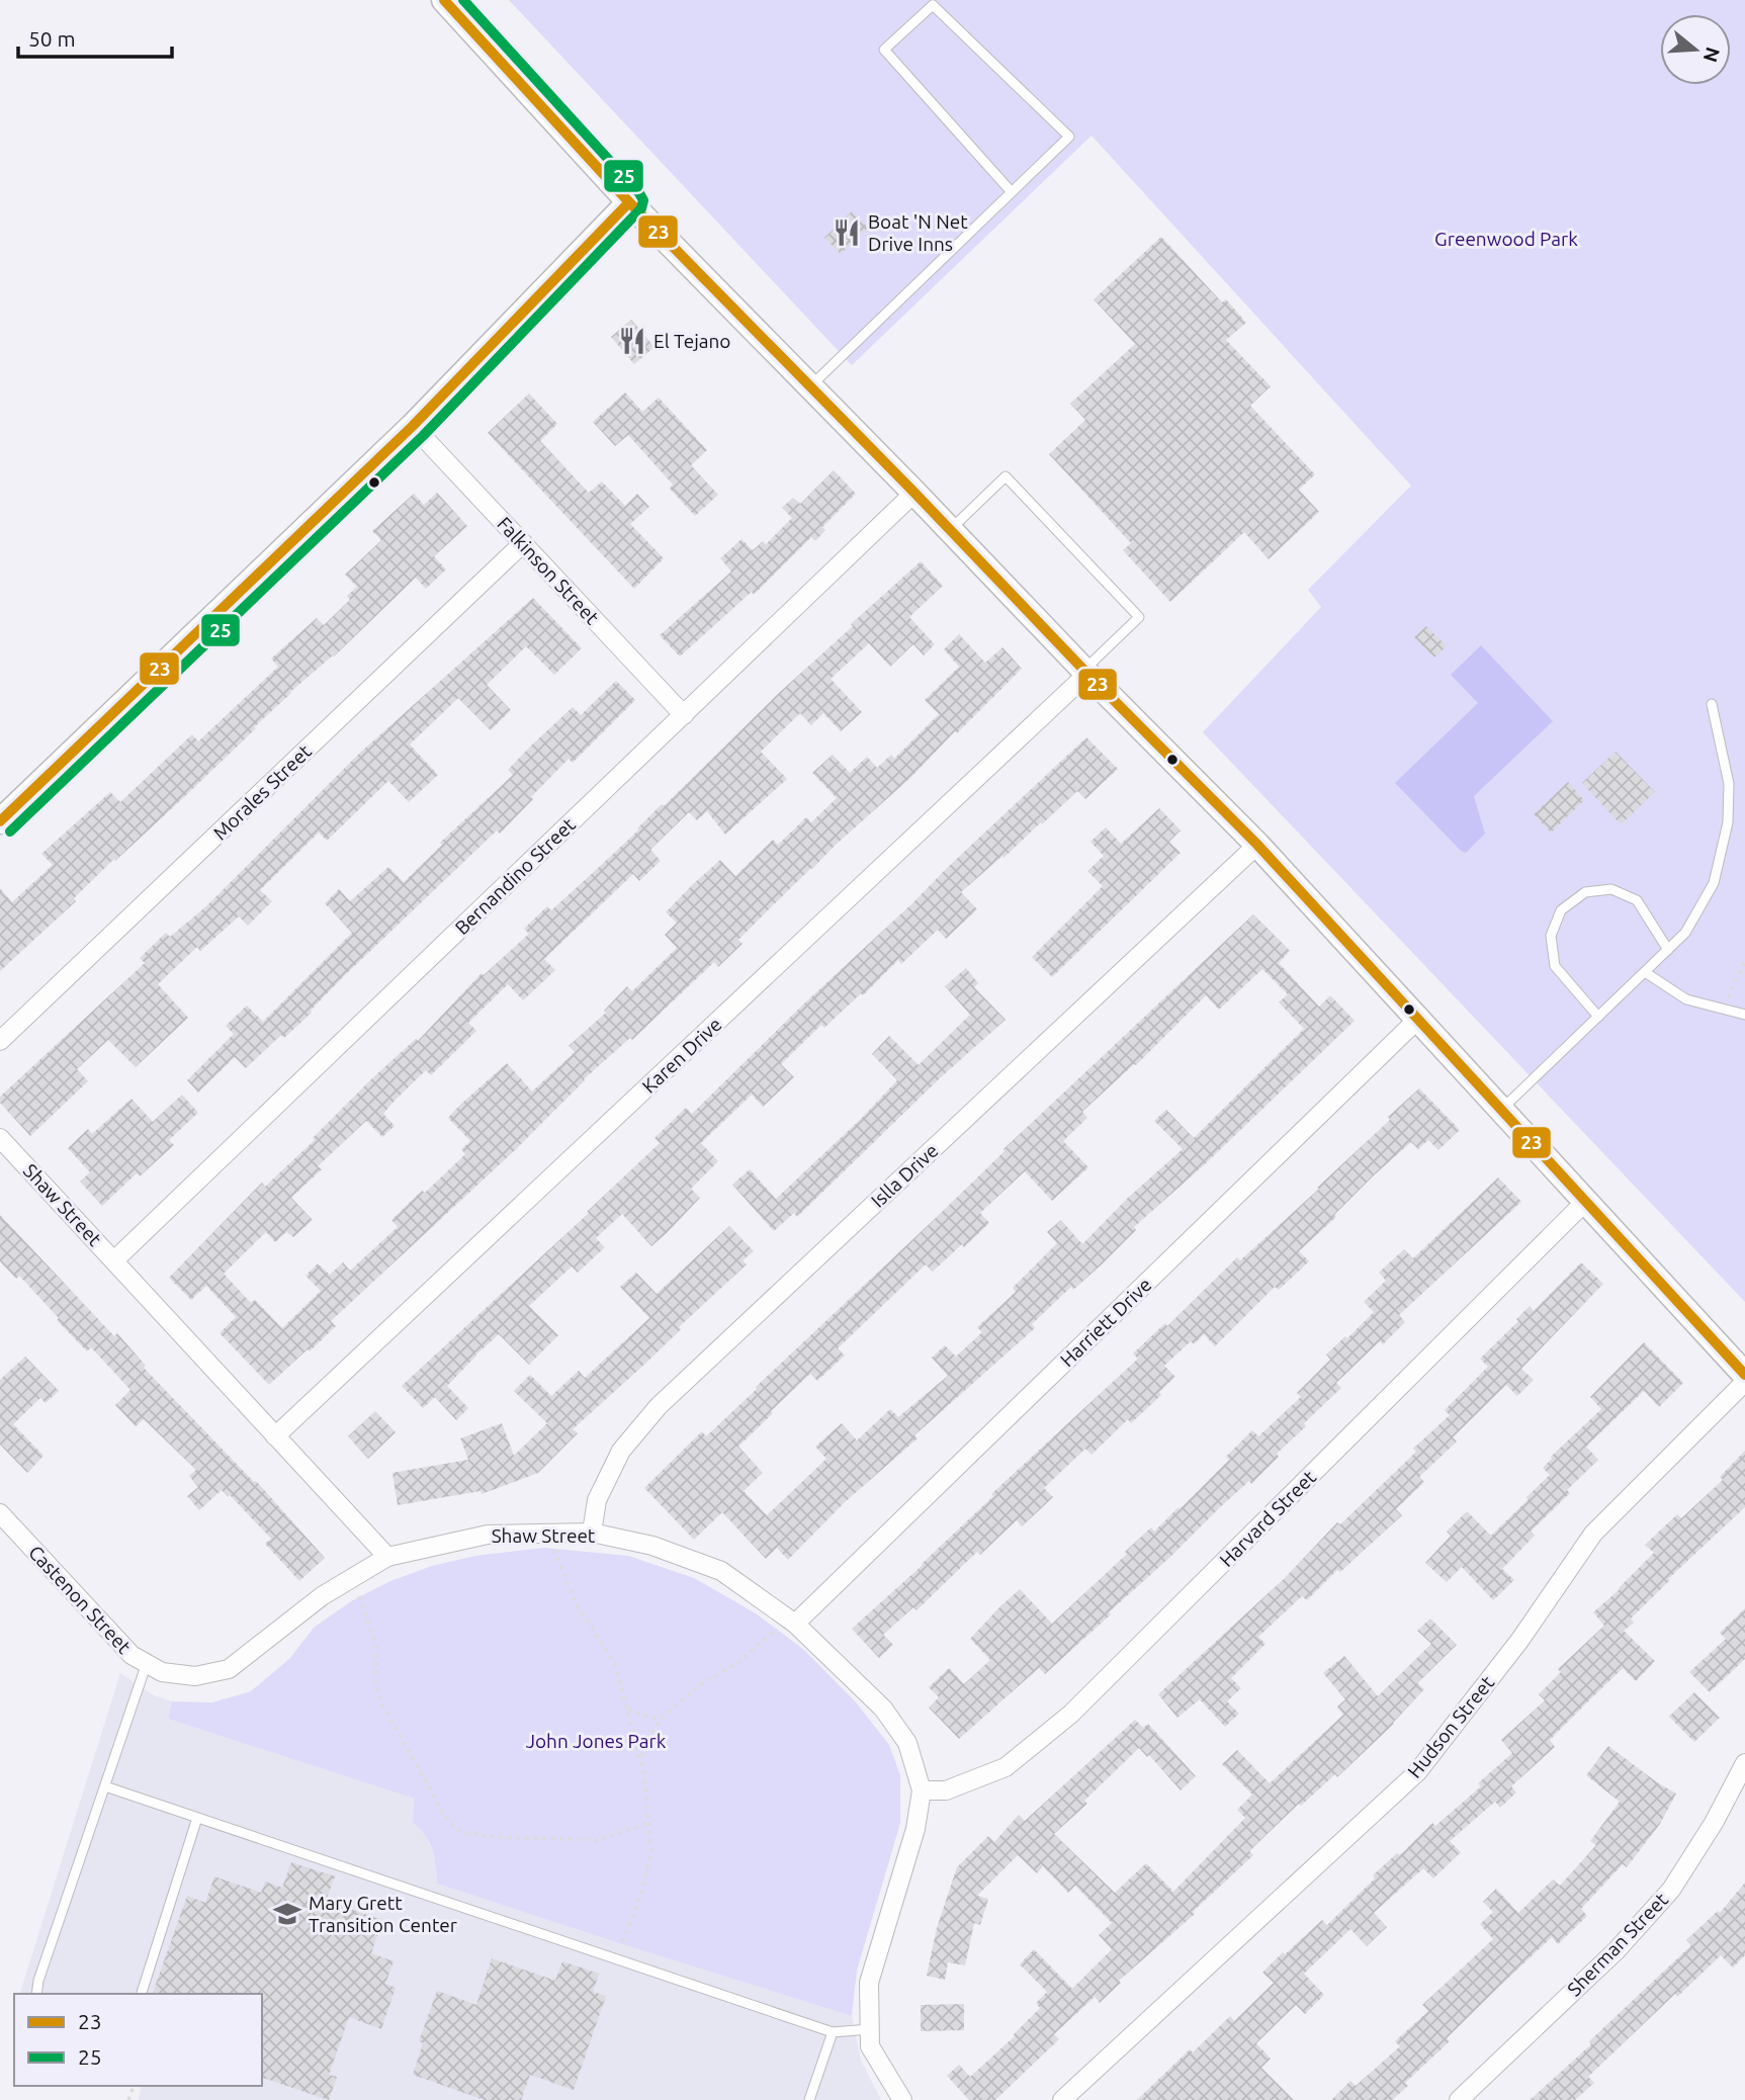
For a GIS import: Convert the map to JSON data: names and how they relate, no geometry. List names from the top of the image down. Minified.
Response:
{"streets":{"street":["Falkinson Street","Morales Street","Bernandino Street","Karen Drive","Islla Drive","Shaw Street","Harriett Drive","Harvard Street","Castenon Street","Hudson Street","Sherman Street"]},"crossings":[["Falkinson Street","Morales Street"],["Falkinson Street","Bernandino Street"],["Bernandino Street","Shaw Street"],["Karen Drive","Shaw Street"],["Islla Drive","Shaw Street"],["Shaw Street","Harriett Drive"],["Shaw Street","Harvard Street"],["Shaw Street","Castenon Street"]],"parks":["Greenwood Park","John Jones Park"],"places":{"restaurant":["Boat 'N Net Drive Inns","El Tejano"],"school or university":["Mary Grett Transition Center"]},"lines":["transit line 23","transit line 25"],"legend":["23","25"],"scale_bar":"50 m","north":"right"}
